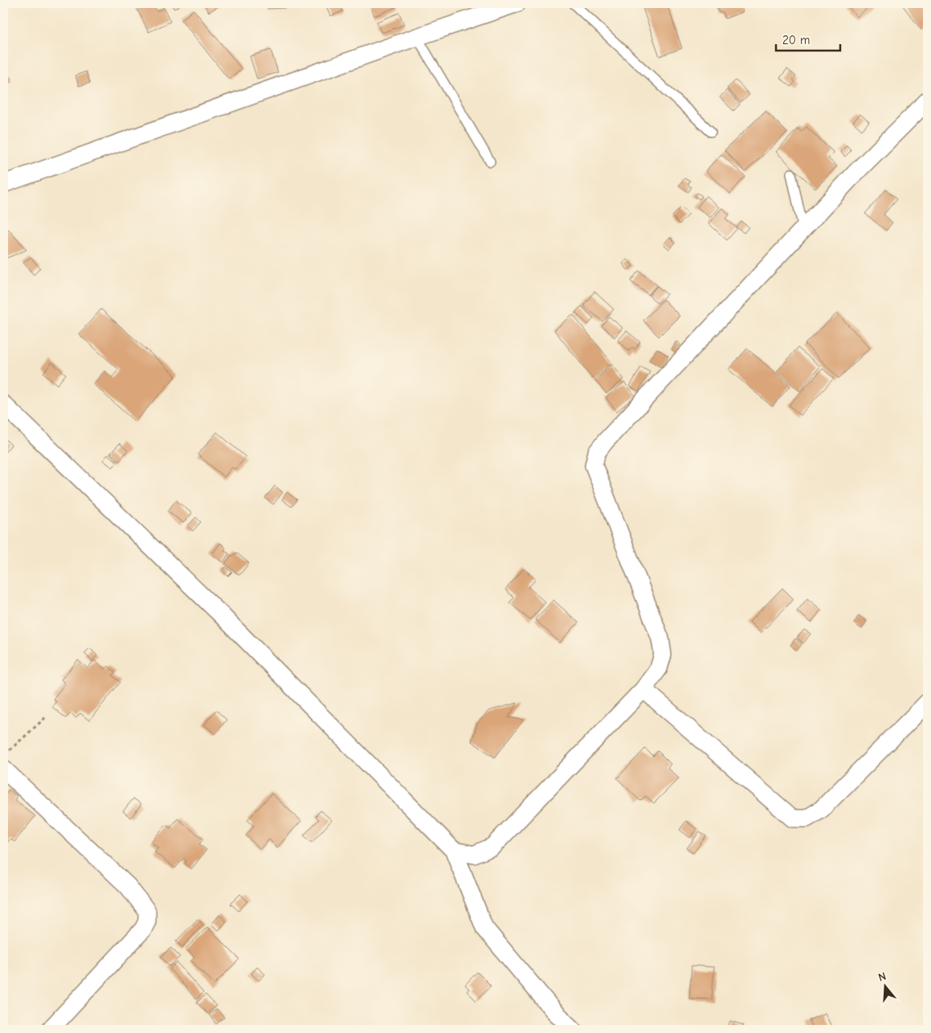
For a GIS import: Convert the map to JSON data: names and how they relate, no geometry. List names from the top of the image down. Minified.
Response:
{"scale_bar":"20 m","north":"top"}
